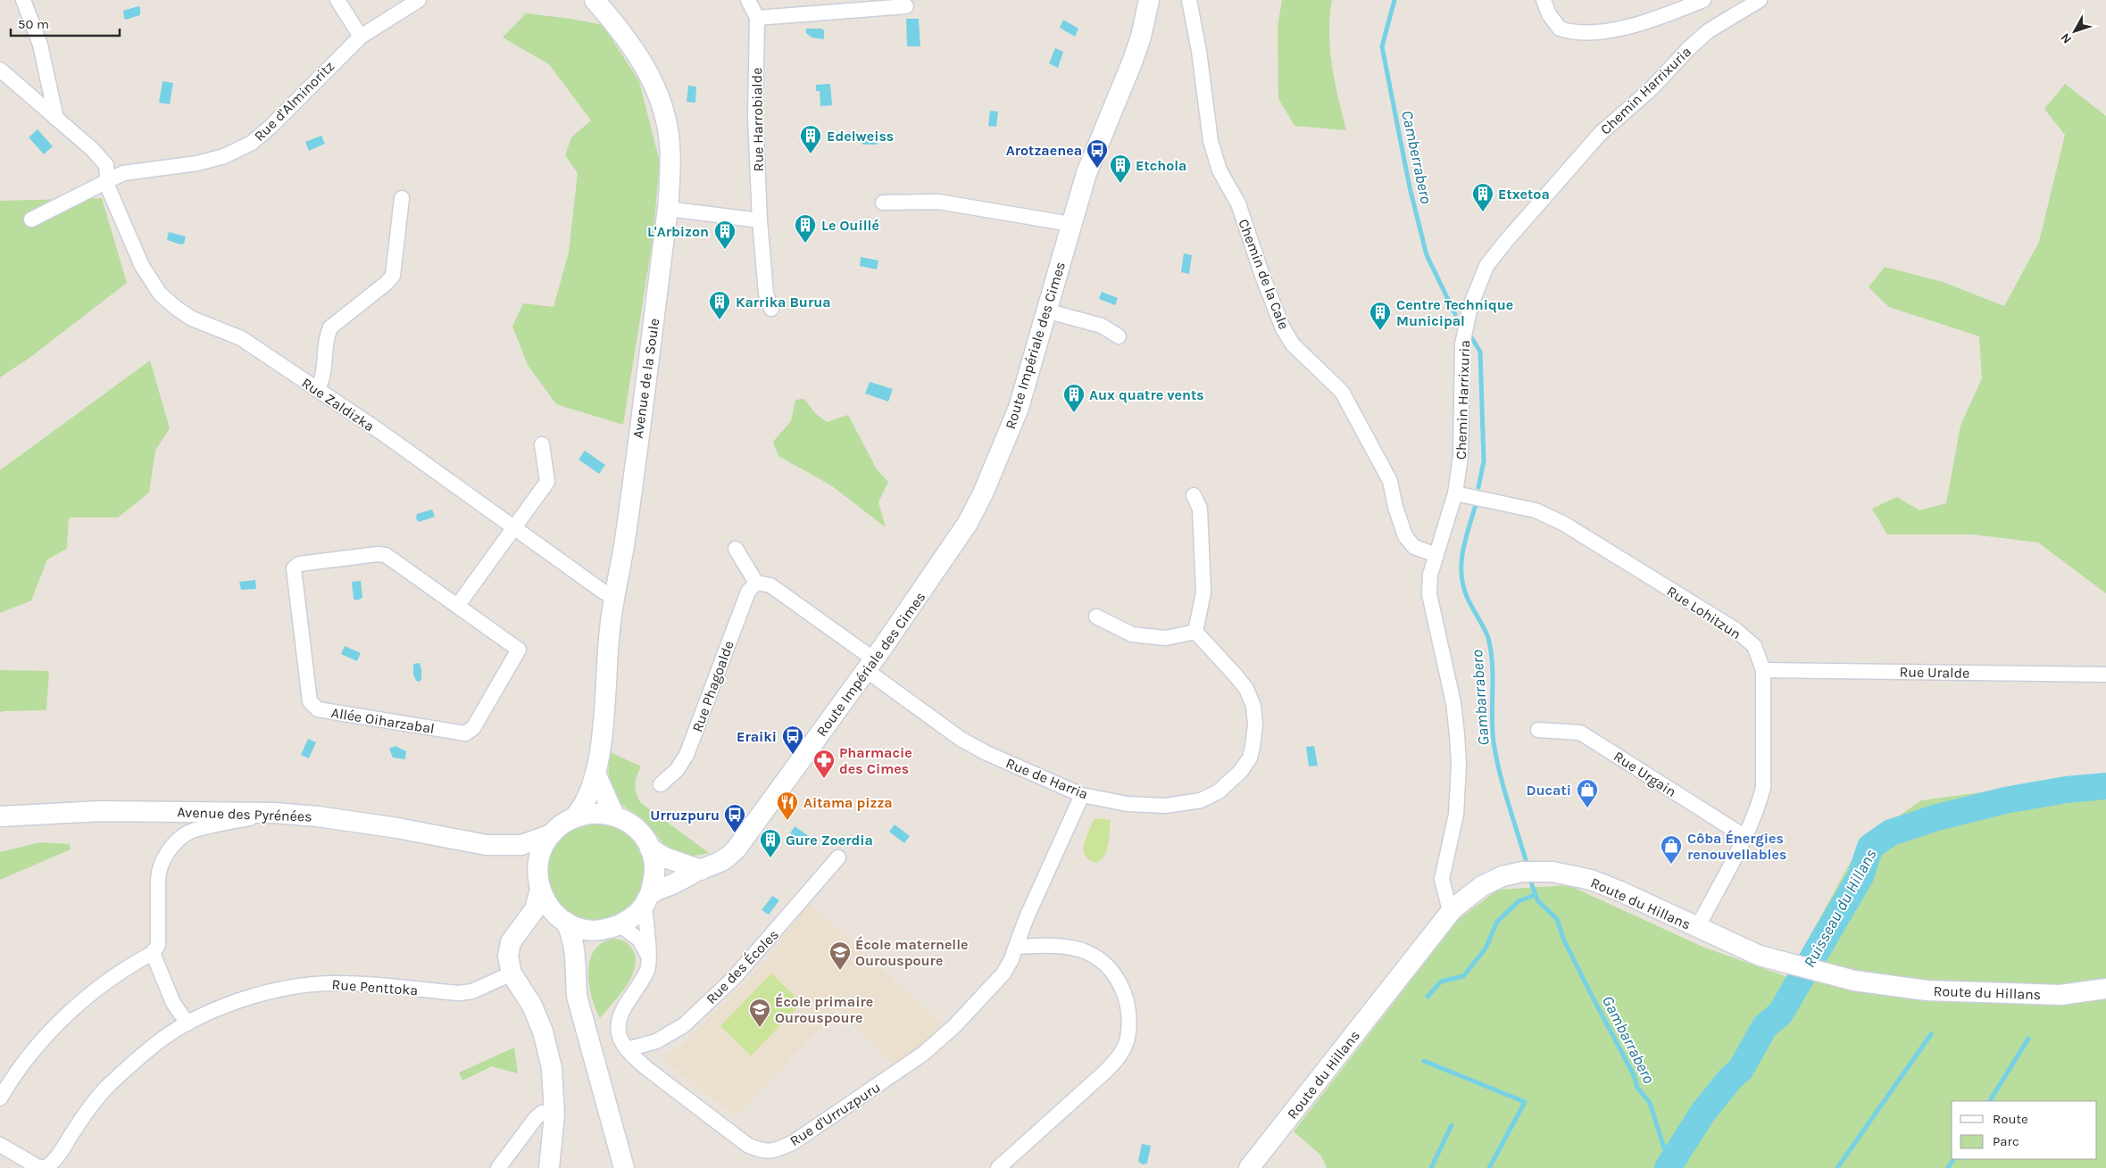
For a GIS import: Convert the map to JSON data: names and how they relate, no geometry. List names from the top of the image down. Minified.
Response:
{"streets":{"street":["Chemin Harrixuria","Rue d'Alminoritz","Rue Harrobialde","Chemin de la Cale","Route Impériale des Cimes","Avenue de la Soule","Rue Zaldizka","Rue Lohitzun","Rue Uralde","Rue Phagoalde","Allée Oiharzabal","Rue Urgain","Rue de Harria","Avenue des Pyrénées","Route du Hillans","Rue des Écoles","Rue Penttoka","Rue d'Urruzpuru"]},"crossings":[["Chemin Harrixuria","Chemin de la Cale"],["Chemin Harrixuria","Rue Lohitzun"],["Chemin Harrixuria","Route du Hillans"],["Rue d'Alminoritz","Rue Zaldizka"],["Route Impériale des Cimes","Avenue de la Soule"],["Route Impériale des Cimes","Rue de Harria"],["Route Impériale des Cimes","Avenue des Pyrénées"],["Route Impériale des Cimes","Rue d'Urruzpuru"],["Avenue de la Soule","Rue Zaldizka"],["Avenue de la Soule","Avenue des Pyrénées"],["Avenue de la Soule","Rue d'Urruzpuru"],["Rue Lohitzun","Rue Uralde"],["Rue Lohitzun","Rue Urgain"],["Rue Lohitzun","Route du Hillans"],["Rue de Harria","Rue d'Urruzpuru"],["Avenue des Pyrénées","Rue d'Urruzpuru"],["Rue des Écoles","Rue d'Urruzpuru"]],"water":["Camberrabero","Gambarrabero","Ruisseau du Hillans"],"places":{"building":["Edelweiss","Etchola","Etxetoa","Le Ouillé","L'Arbizon","Karrika Burua","Centre Technique Municipal","Aux quatre vents","Gure Zoerdia"],"bus stop":["Arotzaenea","Eraiki","Urruzpuru"],"pharmacy":["Pharmacie des Cimes"],"shop":["Ducati","Côba Énergies renouvellables"],"restaurant":["Aitama pizza"],"school or university":["École maternelle Ourouspoure","École primaire Ourouspoure"]},"legend":["Route","Parc"],"scale_bar":"50 m","north":"bottom left"}
